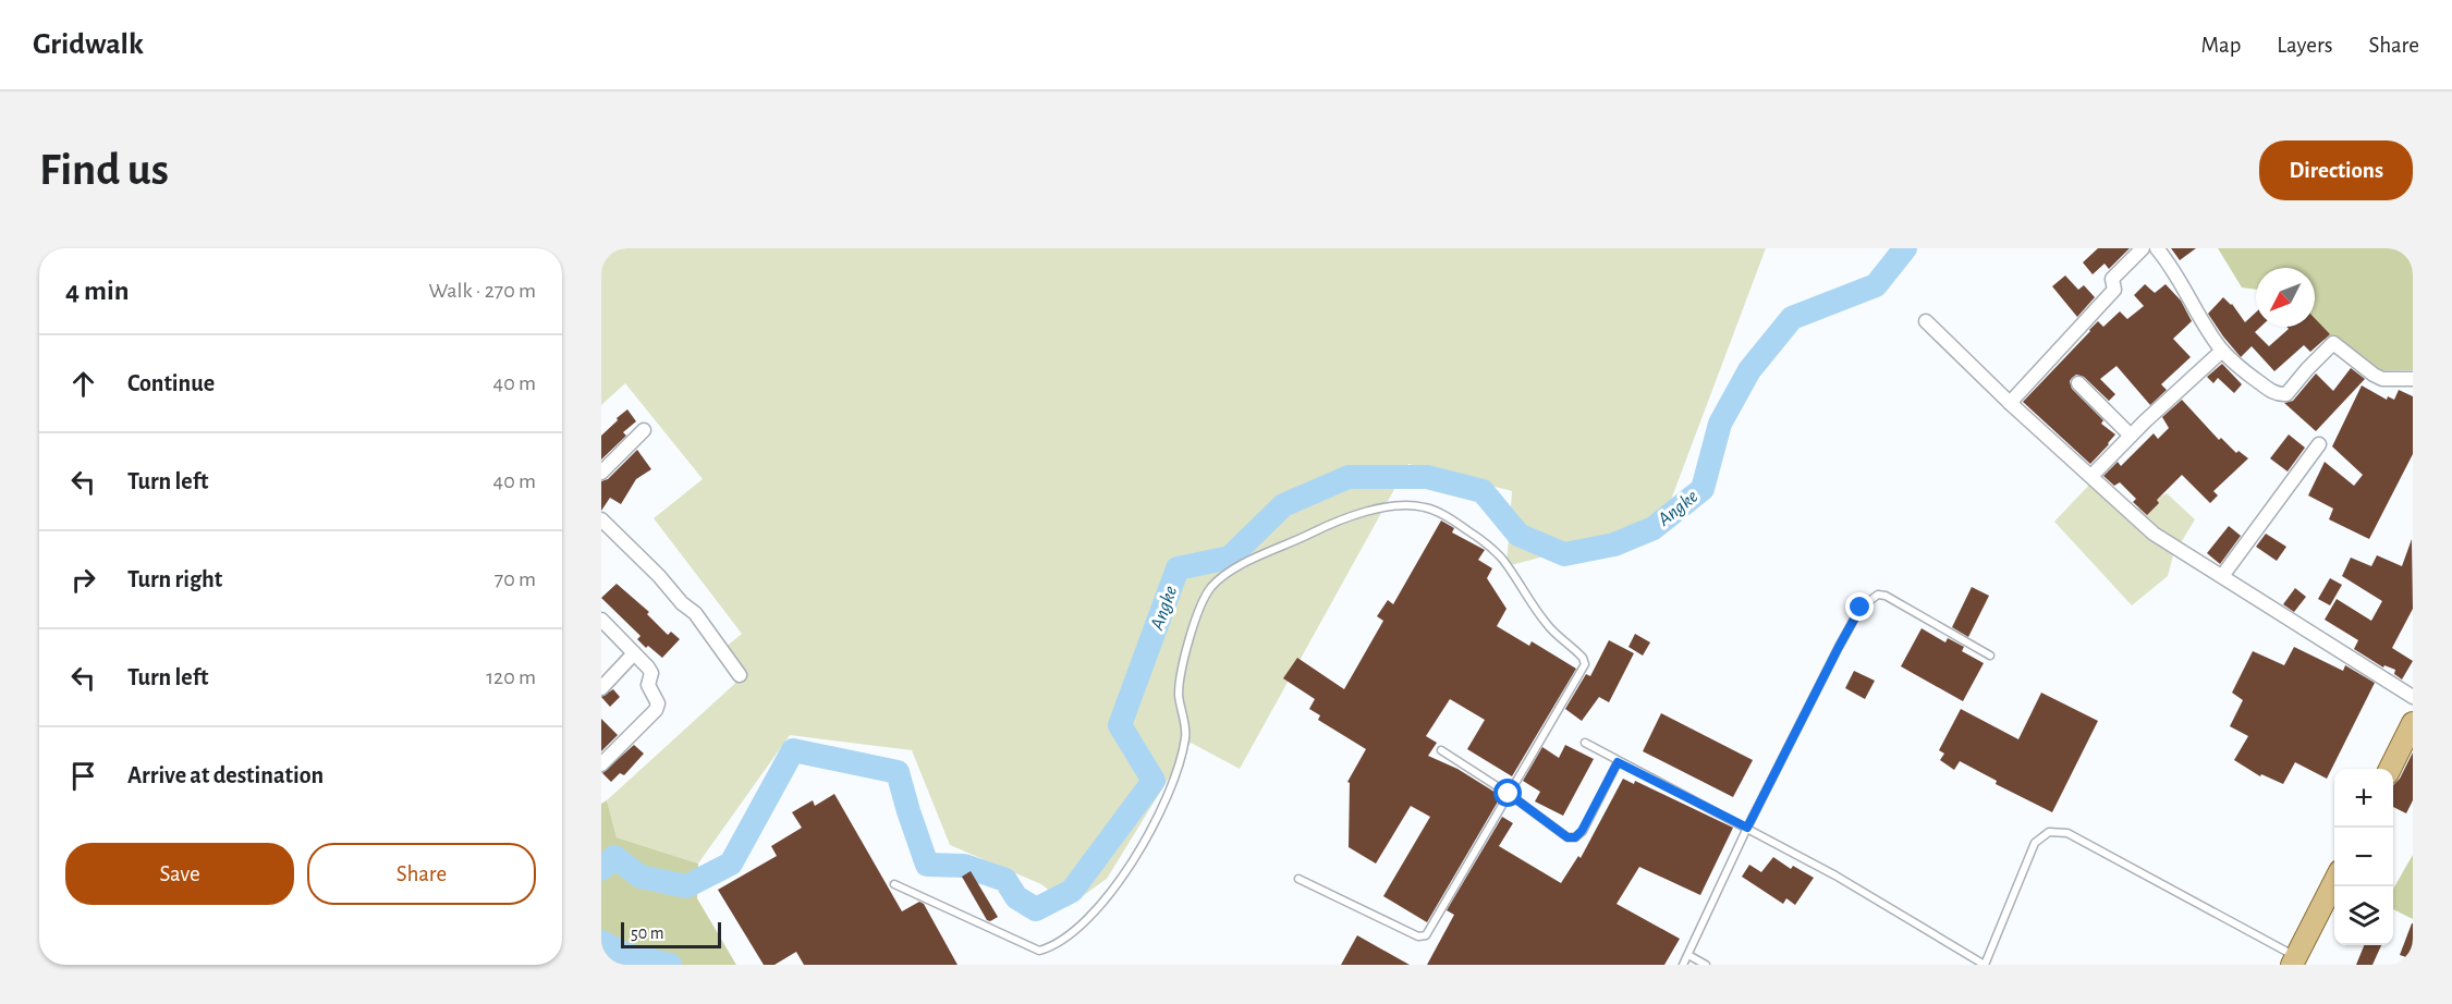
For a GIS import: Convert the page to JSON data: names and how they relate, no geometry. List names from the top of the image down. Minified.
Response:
{"water":["Angke"],"scale_bar":"50 m","north":"bottom left","page":{"header":"Gridwalk","nav":["Map","Layers","Share"],"buttons":["Directions",["Save","Share"]],"title":"Find us","heading":["4 min","Walk · 270 m"],"list":[["Continue","40 m"],["Turn left","40 m"],["Turn right","70 m"],["Turn left","120 m"],"Arrive at destination"],"map_buttons":["+","−"],"scale":"50 m"}}
